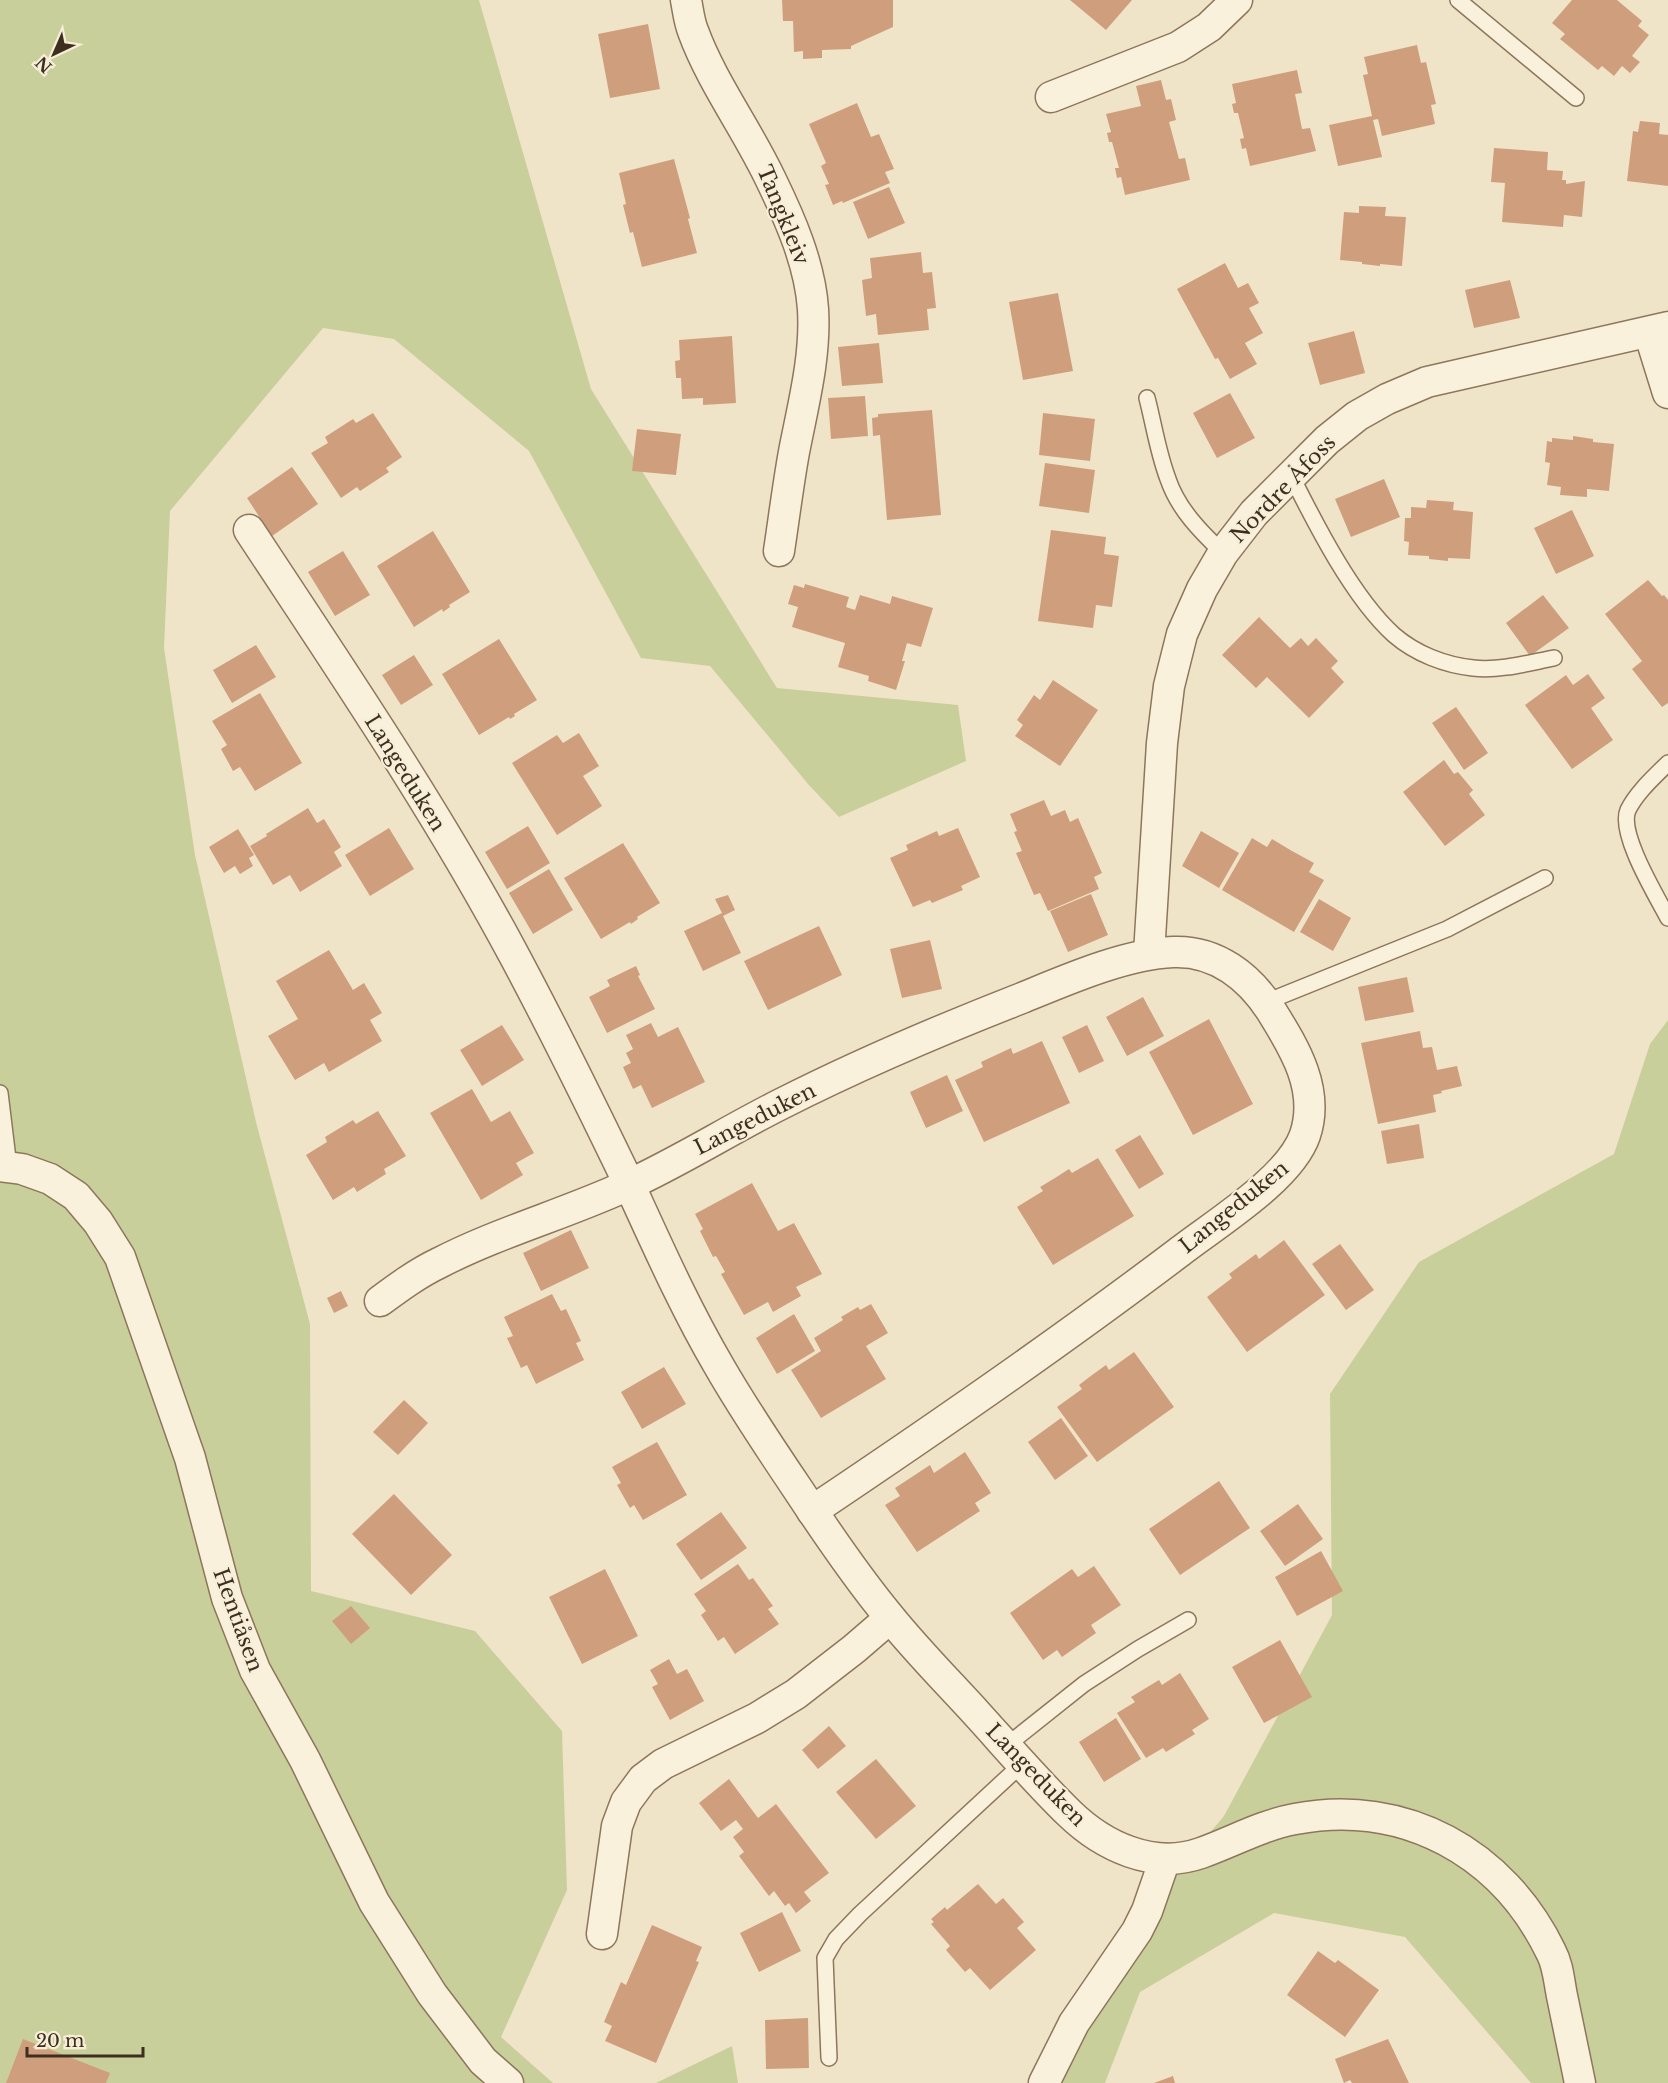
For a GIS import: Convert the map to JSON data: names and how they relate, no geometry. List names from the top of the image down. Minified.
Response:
{"streets":{"street":["Tangkleiv","Nordre Åfoss","Langeduken","Hentiåsen"]},"crossings":[["Nordre Åfoss","Langeduken"]],"scale_bar":"20 m","north":"bottom left"}
